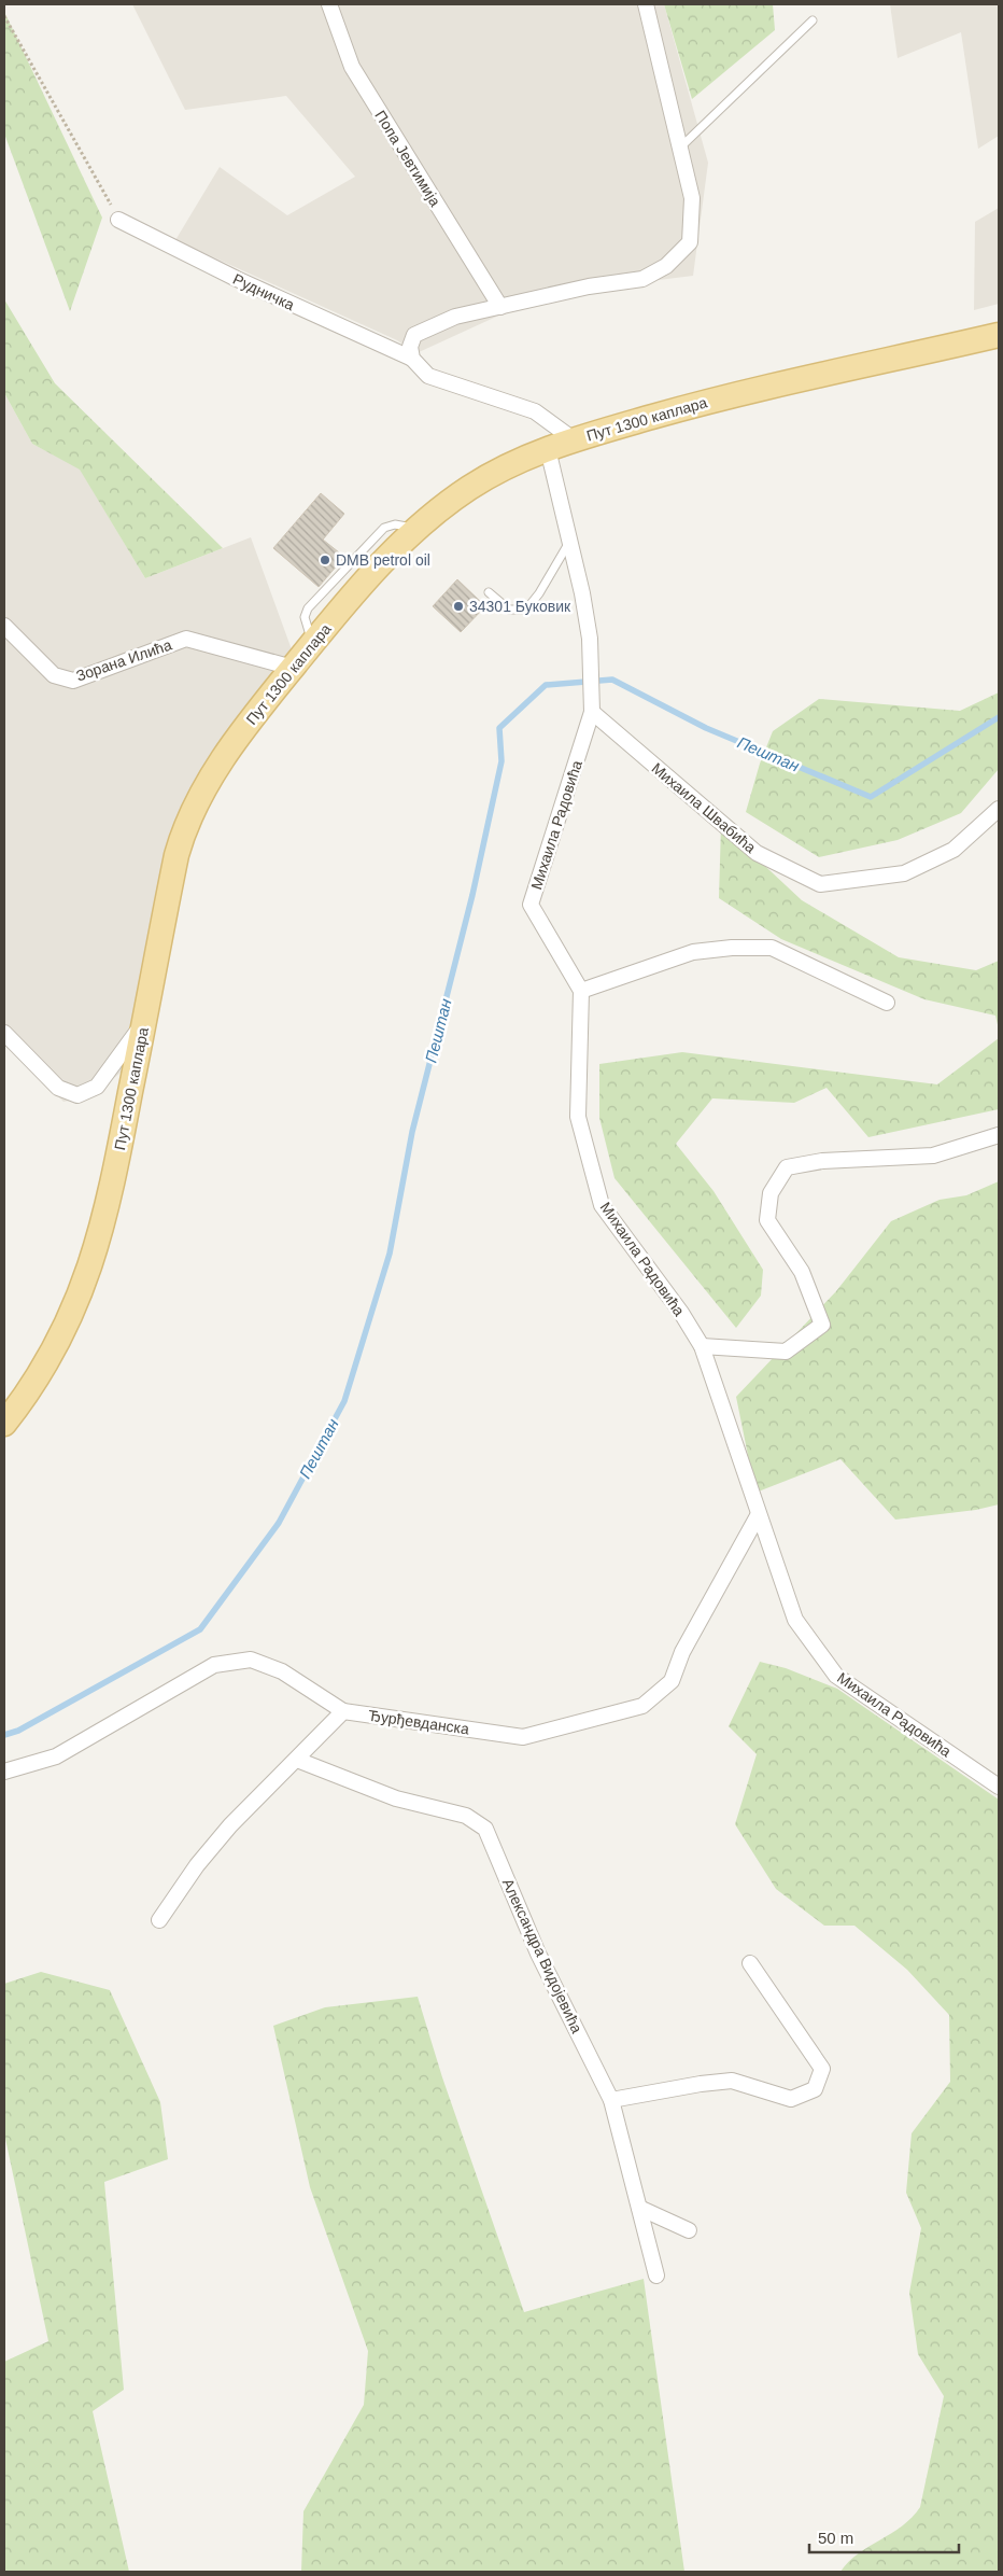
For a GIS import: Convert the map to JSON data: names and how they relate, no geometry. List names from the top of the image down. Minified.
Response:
{"streets":{"main road":["Пут 1300 каплара"],"street":["Попа Јевтимија","Рудничка","Зорана Илића","Михаила Швабића","Михаила Радовића","Ђурђевданска","Александра Видојевића"]},"crossings":[["Пут 1300 каплара","Зорана Илића"],["Пут 1300 каплара","Михаила Радовића"],["Михаила Швабића","Михаила Радовића"],["Михаила Радовића","Ђурђевданска"]],"water":["Пештан"],"places":["DMB petrol oil","34301 Буковик"],"scale_bar":"50 m"}
